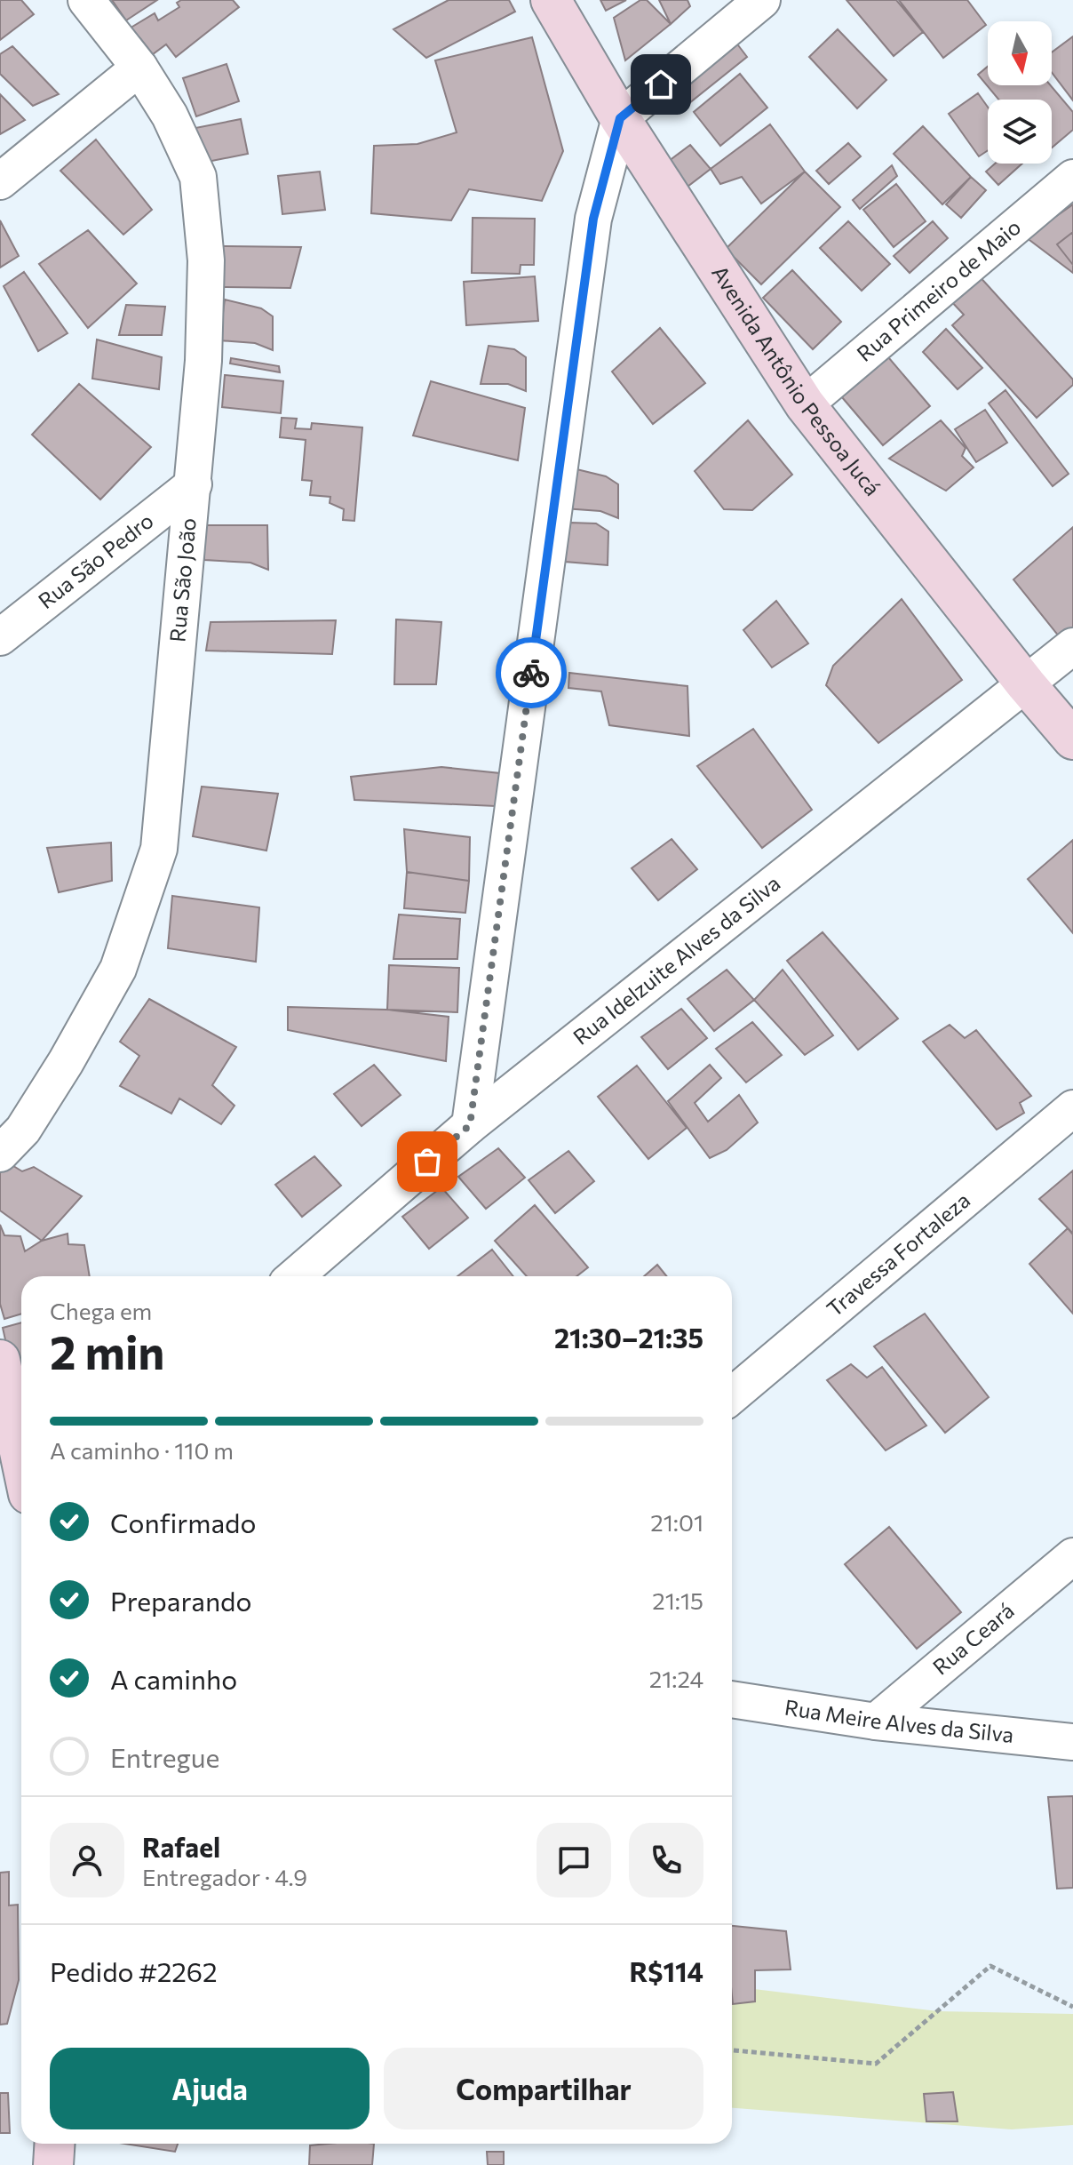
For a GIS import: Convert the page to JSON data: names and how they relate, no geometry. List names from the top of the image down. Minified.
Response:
{"streets":{"street":["Rua Primeiro de Maio","Avenida Antônio Pessoa Jucá","Rua São Pedro","Rua São João","Rua Idelzuite Alves da Silva","Travessa Fortaleza","Rua Ceará","Rua Meire Alves da Silva"]},"crossings":[["Rua Primeiro de Maio","Avenida Antônio Pessoa Jucá"],["Avenida Antônio Pessoa Jucá","Rua Idelzuite Alves da Silva"],["Rua São Pedro","Rua São João"],["Rua Ceará","Rua Meire Alves da Silva"]],"north":"bottom","page":{"heading":["2 min","Chega em","21:30–21:35"],"panel":["Rafael","Entregador · 4.9","Pedido #2262","R$114"],"bar":"A caminho · 110 m","list":[["Confirmado","21:01"],["Preparando","21:15"],["A caminho","21:24"],"Entregue"],"buttons":["Ajuda","Compartilhar"]}}
